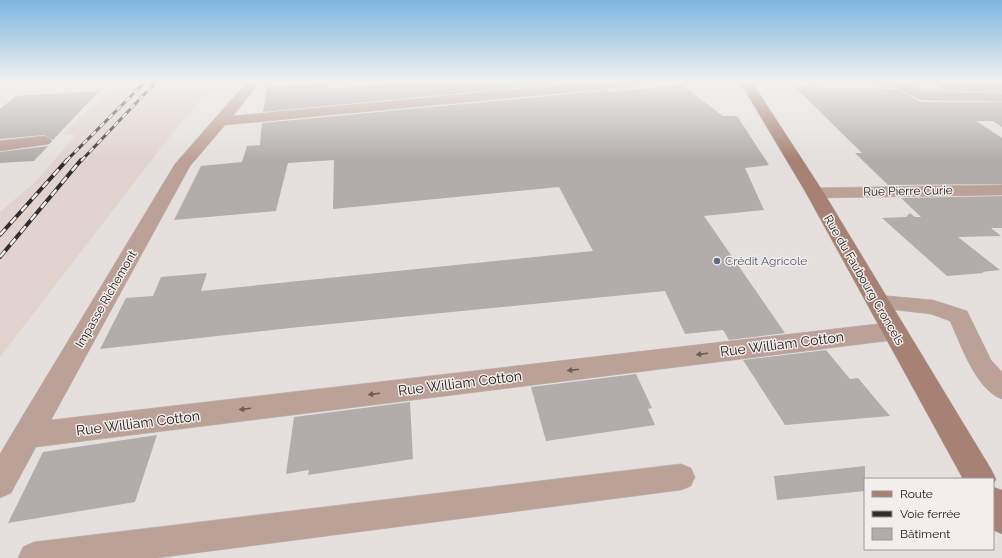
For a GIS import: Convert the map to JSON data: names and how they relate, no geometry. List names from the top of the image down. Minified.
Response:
{"streets":{"main road":["Rue du Faubourg Croncels"],"street":["Rue Pierre Curie","Impasse Richemont","Rue William Cotton"]},"crossings":[["Rue Pierre Curie","Rue du Faubourg Croncels"],["Rue du Faubourg Croncels","Rue William Cotton"],["Impasse Richemont","Rue William Cotton"]],"one_way":["Rue William Cotton"],"places":["Crédit Agricole"],"legend":["Route","Voie ferrée","Bâtiment"]}
